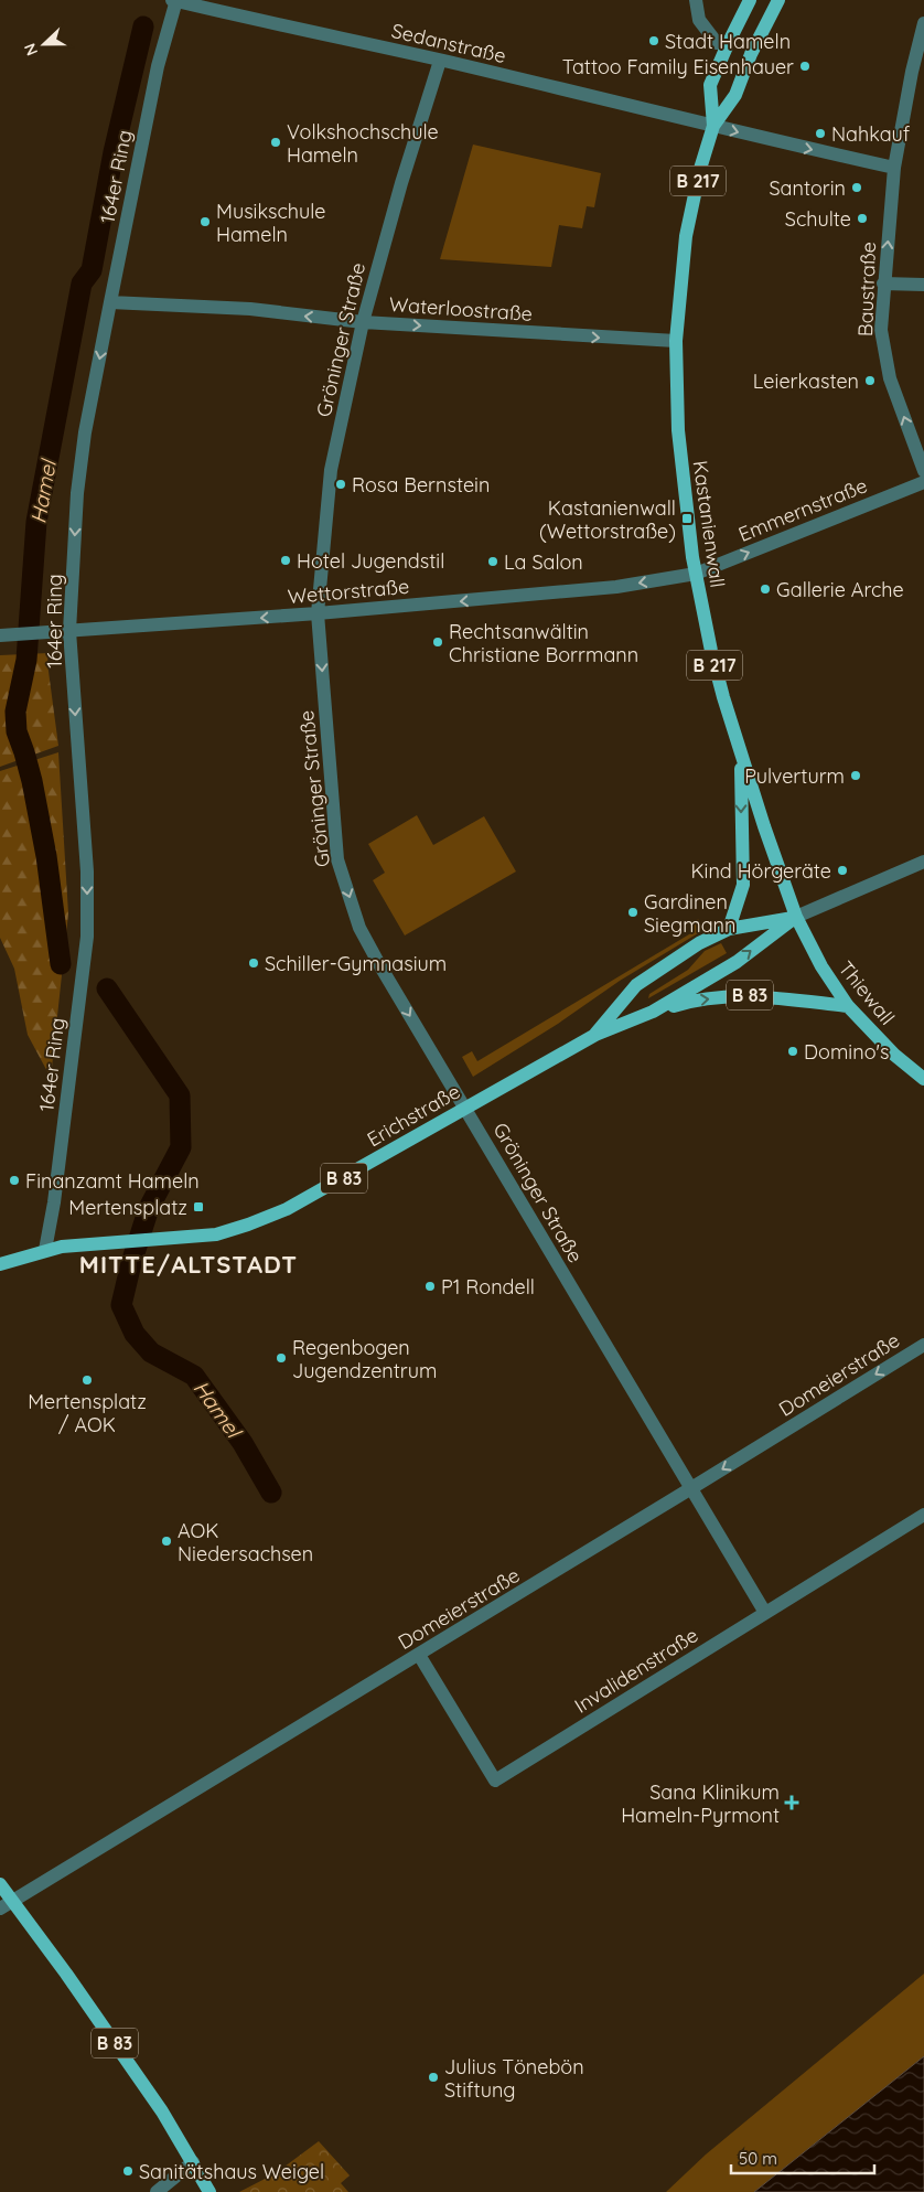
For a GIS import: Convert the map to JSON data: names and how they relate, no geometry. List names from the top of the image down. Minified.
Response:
{"streets":{"main road":["B 217","Kastanienwall","Thiewall","B 83","Erichstraße"],"street":["Sedanstraße","164er Ring","Baustraße","Waterloostraße","Gröninger Straße","Emmernstraße","Wettorstraße","Domeierstraße","Invalidenstraße"]},"crossings":[["Sedanstraße","164er Ring"],["Sedanstraße","Gröninger Straße"],["Sedanstraße","Kastanienwall"],["164er Ring","Waterloostraße"],["164er Ring","Wettorstraße"],["164er Ring","B 83"],["164er Ring","Erichstraße"],["Waterloostraße","Gröninger Straße"],["Waterloostraße","Kastanienwall"],["Gröninger Straße","Wettorstraße"],["Gröninger Straße","Erichstraße"],["Gröninger Straße","Domeierstraße"],["Gröninger Straße","Invalidenstraße"],["Emmernstraße","Kastanienwall"],["Emmernstraße","Wettorstraße"],["Kastanienwall","Wettorstraße"],["Kastanienwall","Thiewall"],["Kastanienwall","Erichstraße"],["Thiewall","B 83"],["Thiewall","Erichstraße"],["B 83","Erichstraße"],["B 83","Domeierstraße"],["Domeierstraße","Invalidenstraße"]],"one_way":["164er Ring","Baustraße","Emmernstraße","Wettorstraße"],"districts":["MITTE/ALTSTADT"],"water":["Hamel"],"places":{"other":["Stadt Hameln","Tattoo Family Eisenhauer","Nahkauf","Volkshochschule Hameln","Santorin","Schulte","Musikschule Hameln","Leierkasten","Rosa Bernstein","Hotel Jugendstil","La Salon","Gallerie Arche","Rechtsanwältin Christiane Borrmann","Pulverturm","Kind Hörgeräte","Gardinen Siegmann","Schiller-Gymnasium","Domino's","Finanzamt Hameln","P1 Rondell","Regenbogen Jugendzentrum","Mertensplatz / AOK","AOK Niedersachsen","Julius Tönebön Stiftung","Sanitätshaus Weigel"],"transit":["Kastanienwall (Wettorstraße)","Mertensplatz"],"health":["Sana Klinikum Hameln-Pyrmont"]},"scale_bar":"50 m","north":"left"}
